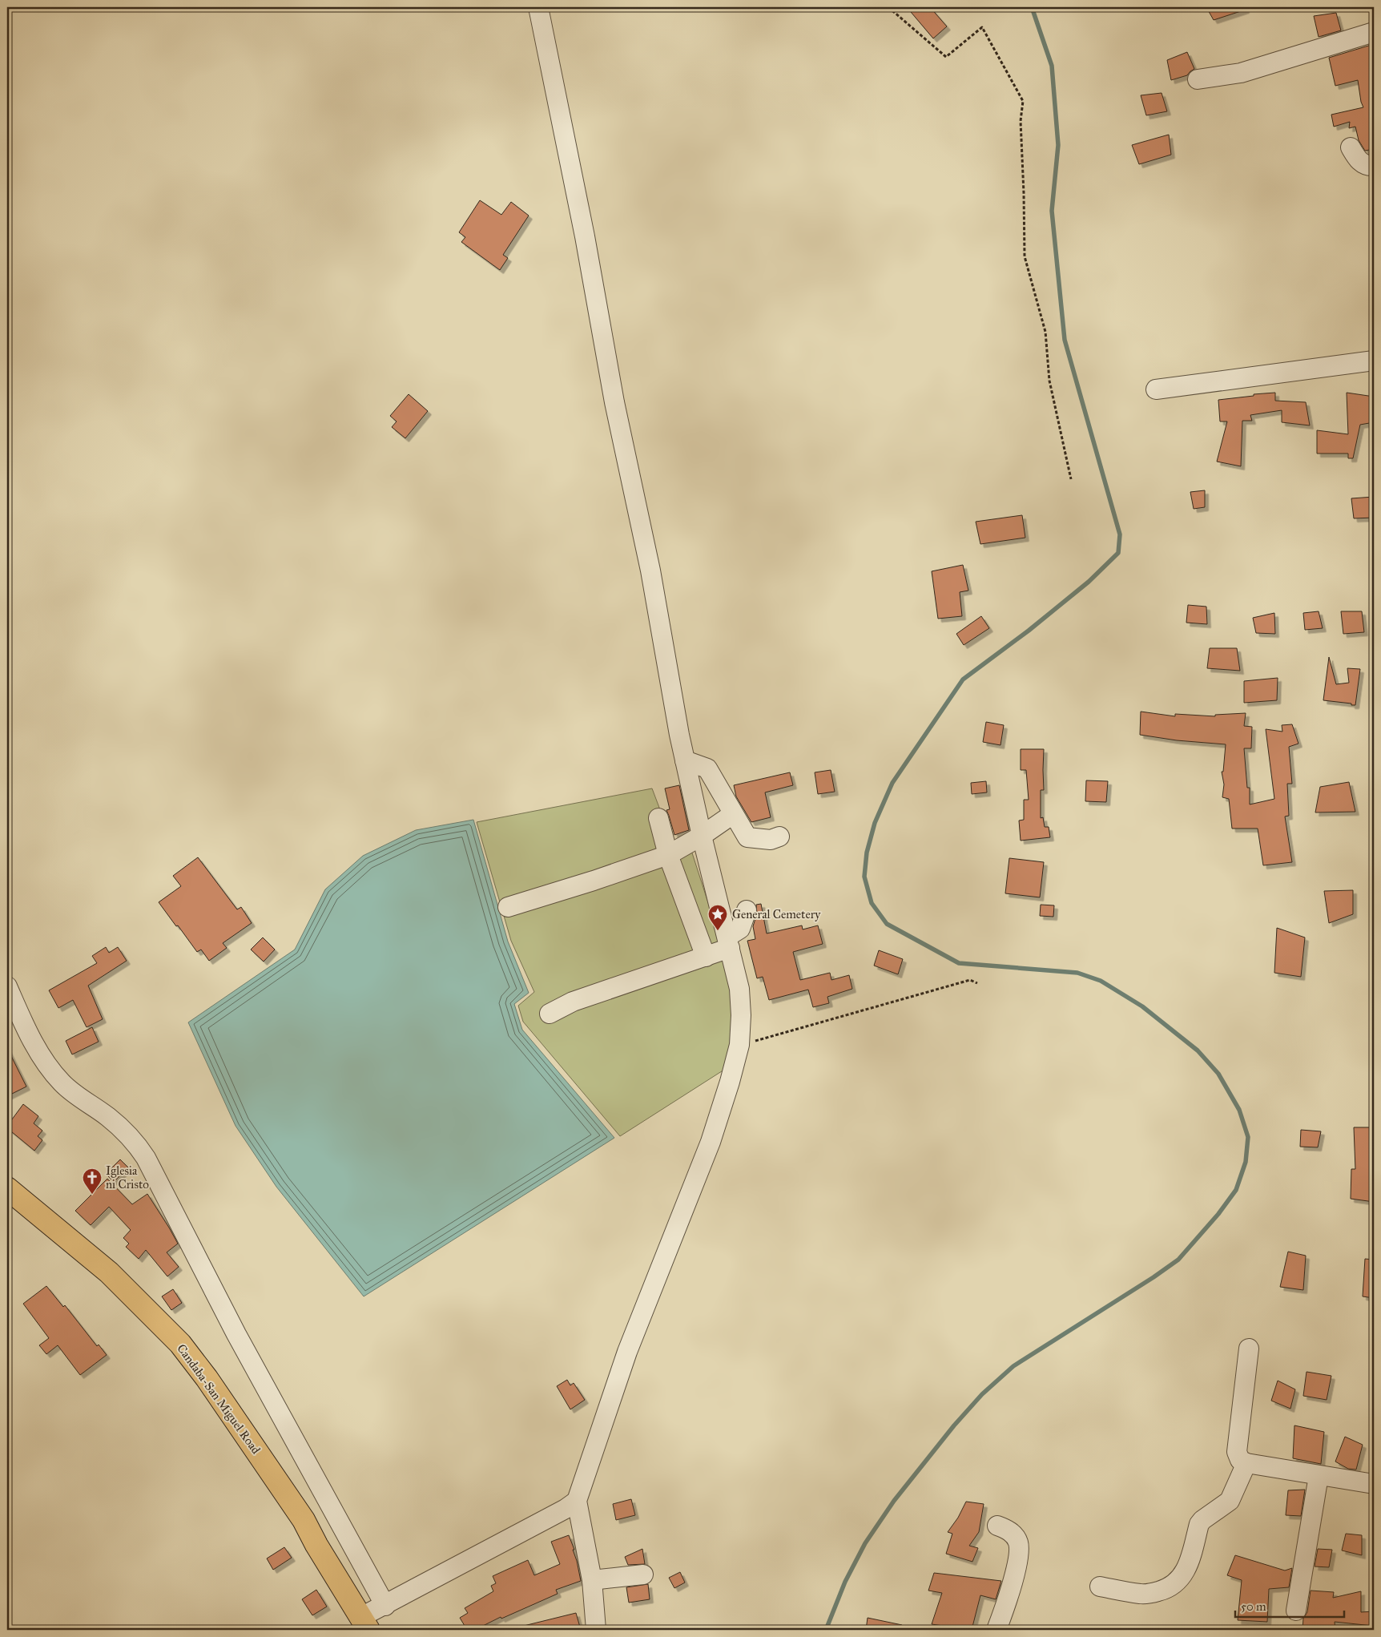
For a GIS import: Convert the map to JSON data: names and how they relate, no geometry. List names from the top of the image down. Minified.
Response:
{"streets":{"main road":["Candaba-San Miguel Road"]},"places":{"place":["General Cemetery"],"church":["Iglesia ni Cristo"]},"scale_bar":"50 m"}
